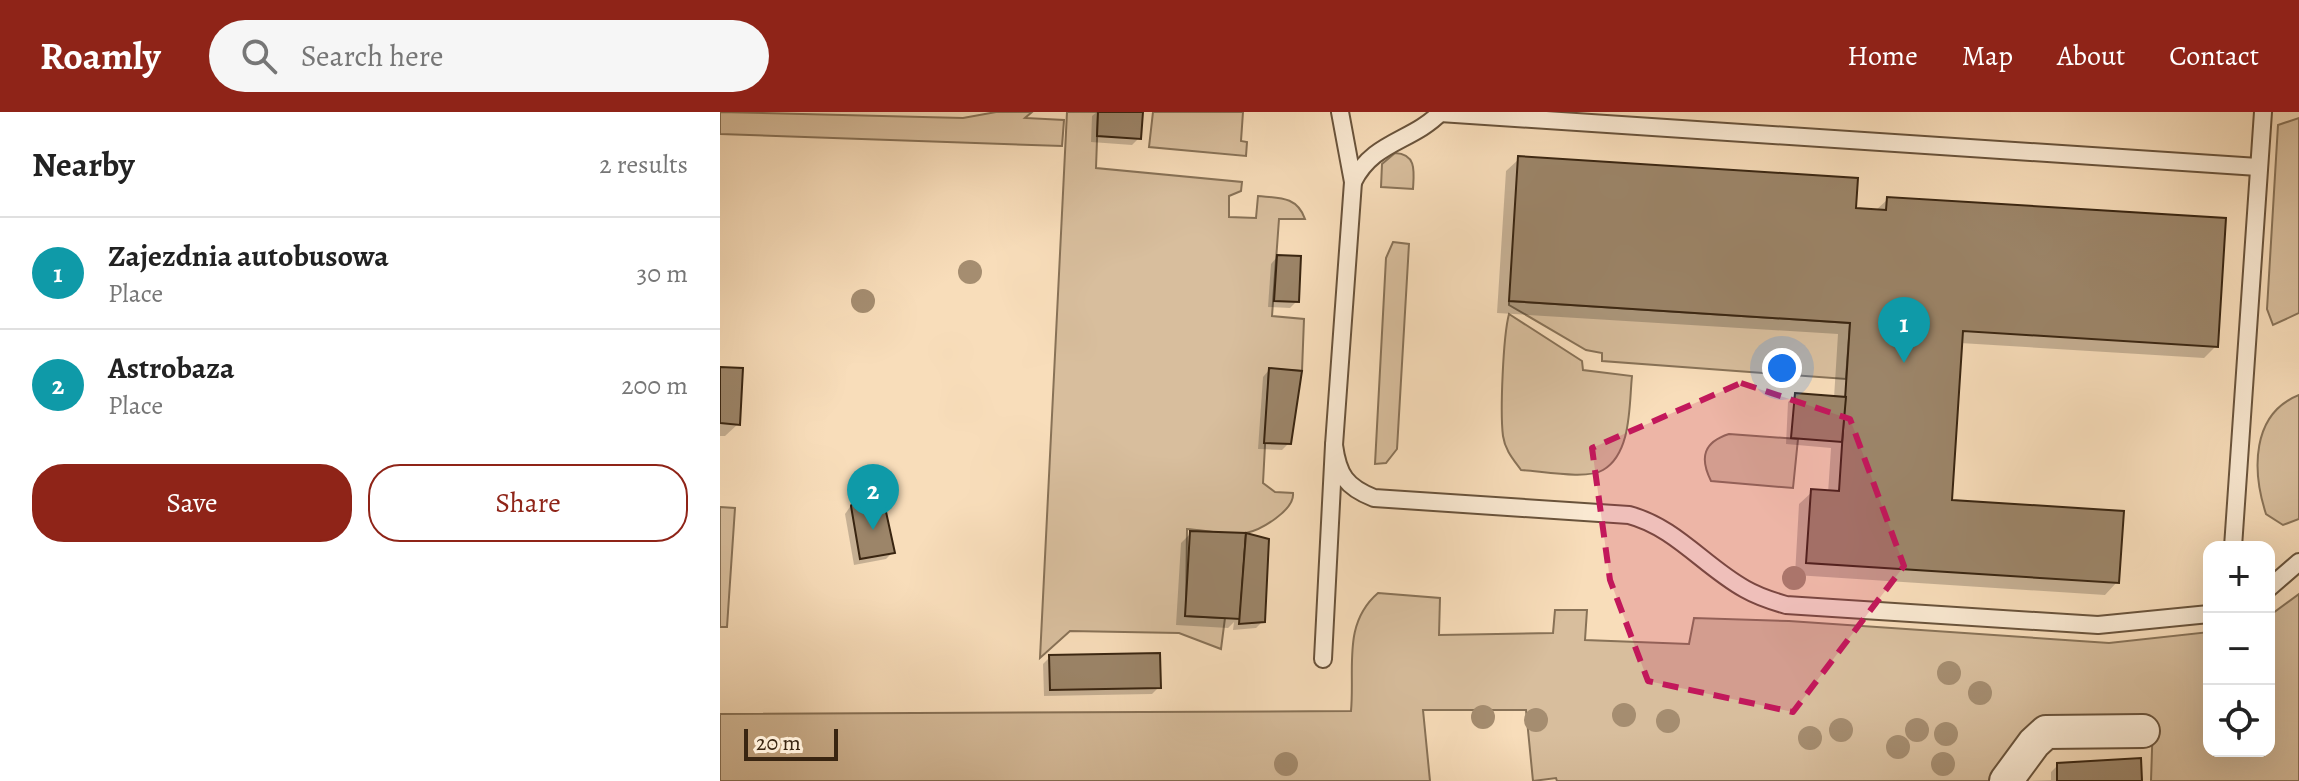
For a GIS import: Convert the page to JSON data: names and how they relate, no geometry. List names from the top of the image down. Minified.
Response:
{"scale_bar":"20 m","page":{"header":"Roamly","search":"Search here","nav":["Home","Map","About","Contact"],"heading":["Nearby","2 results"],"list":[{"mark":"1","name":"Zajezdnia autobusowa","note":"Place","value":"30 m"},{"mark":"2","name":"Astrobaza","note":"Place","value":"200 m"}],"pins":["1","2"],"buttons":["Save","Share"],"map_buttons":["+","−"],"scale":"20 m"}}
